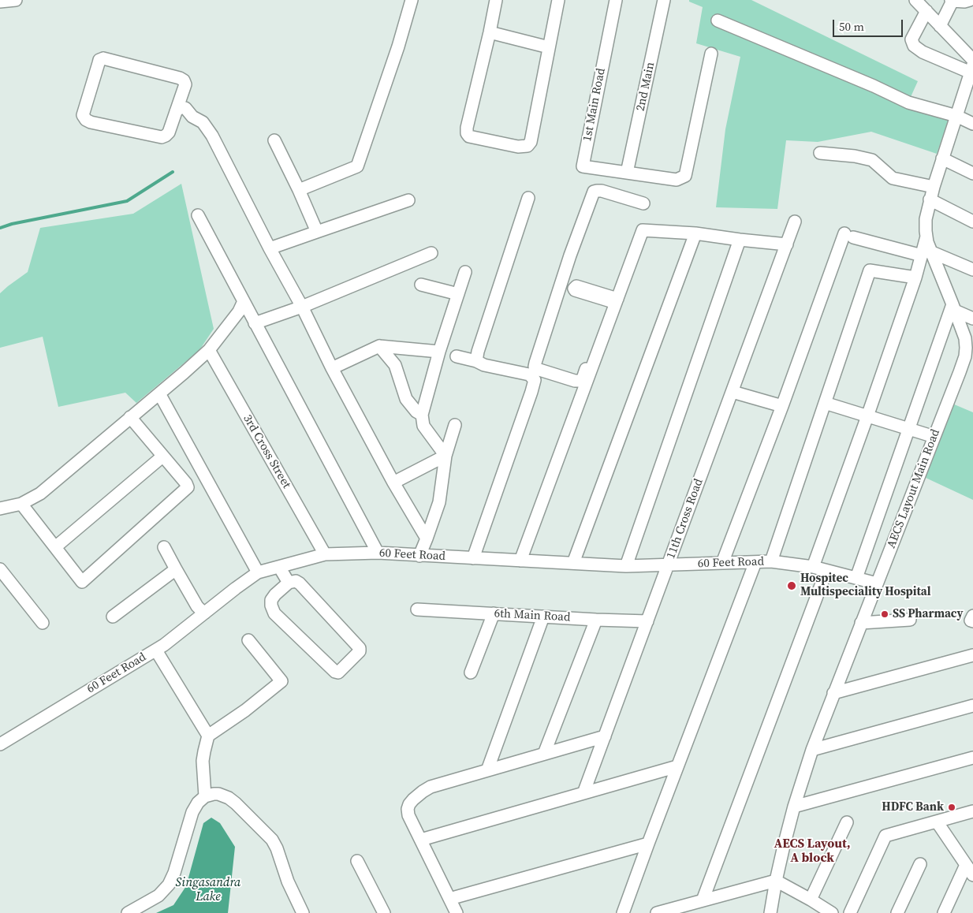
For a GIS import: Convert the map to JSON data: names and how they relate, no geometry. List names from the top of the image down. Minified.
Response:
{"streets":{"street":["2nd Main","1st Main Road","3rd Cross Street","AECS Layout Main Road","11th Cross Road","60 Feet Road","6th Main Road"]},"crossings":[["2nd Main","1st Main Road"],["3rd Cross Street","60 Feet Road"],["AECS Layout Main Road","60 Feet Road"],["11th Cross Road","60 Feet Road"],["11th Cross Road","6th Main Road"]],"districts":["AECS Layout, A block"],"water":["Singasandra Lake"],"places":["Hospitec Multispeciality Hospital","SS Pharmacy","HDFC Bank"],"scale_bar":"50 m"}
